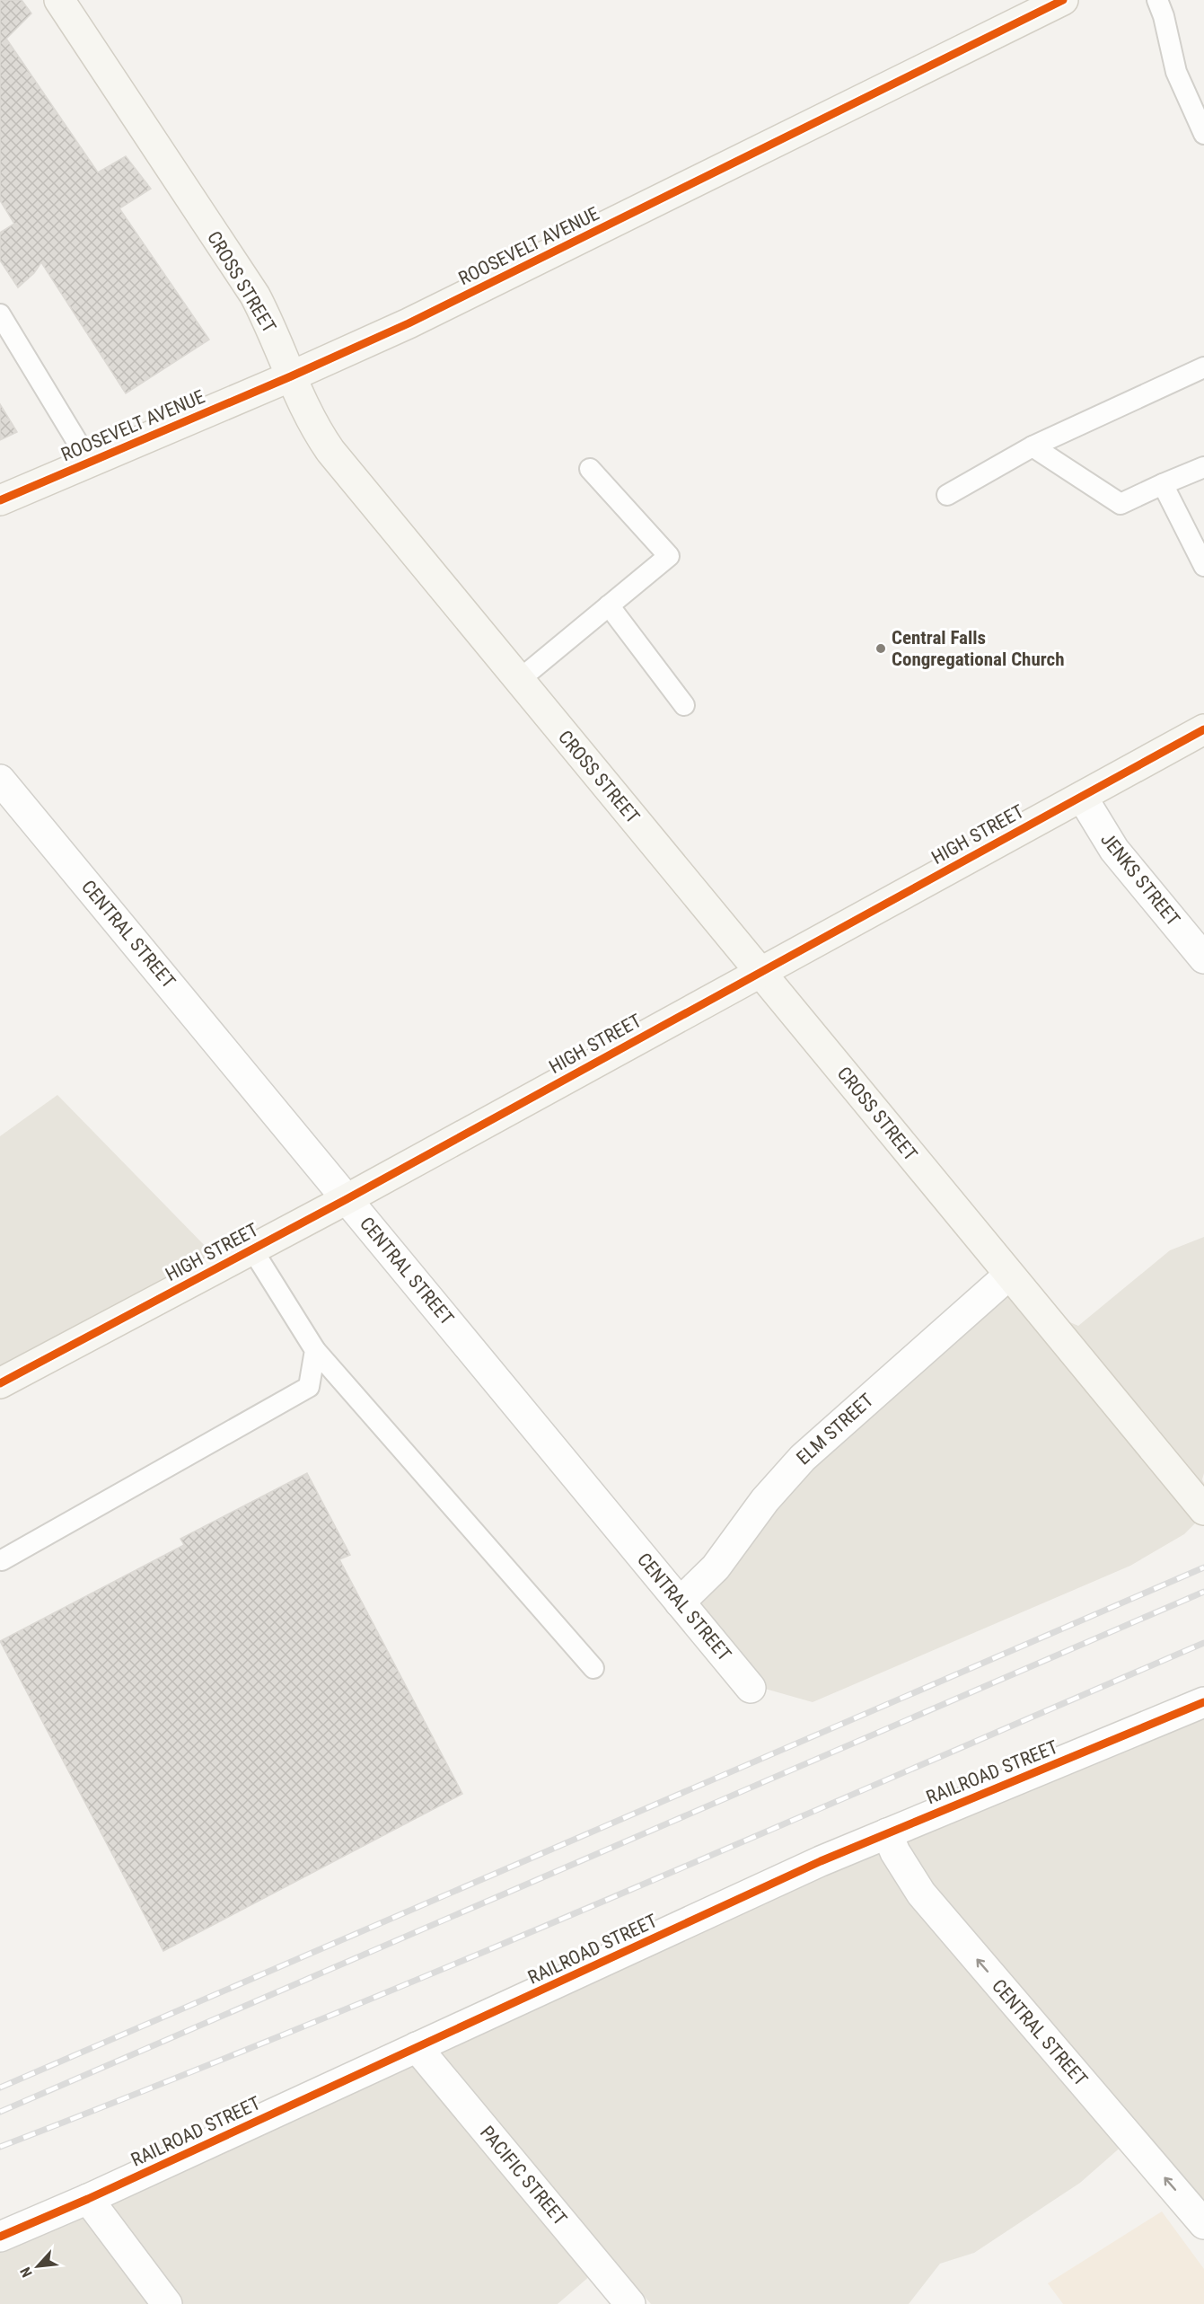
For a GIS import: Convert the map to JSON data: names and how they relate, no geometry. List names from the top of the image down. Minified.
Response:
{"streets":{"main road":["ROOSEVELT AVENUE","CROSS STREET","HIGH STREET"],"street":["JENKS STREET","CENTRAL STREET","ELM STREET","RAILROAD STREET","PACIFIC STREET"]},"crossings":[["ROOSEVELT AVENUE","CROSS STREET"],["CROSS STREET","HIGH STREET"],["CROSS STREET","ELM STREET"],["HIGH STREET","JENKS STREET"],["HIGH STREET","CENTRAL STREET"],["CENTRAL STREET","ELM STREET"],["CENTRAL STREET","RAILROAD STREET"],["RAILROAD STREET","PACIFIC STREET"]],"places":["Central Falls Congregational Church"],"north":"bottom left"}
